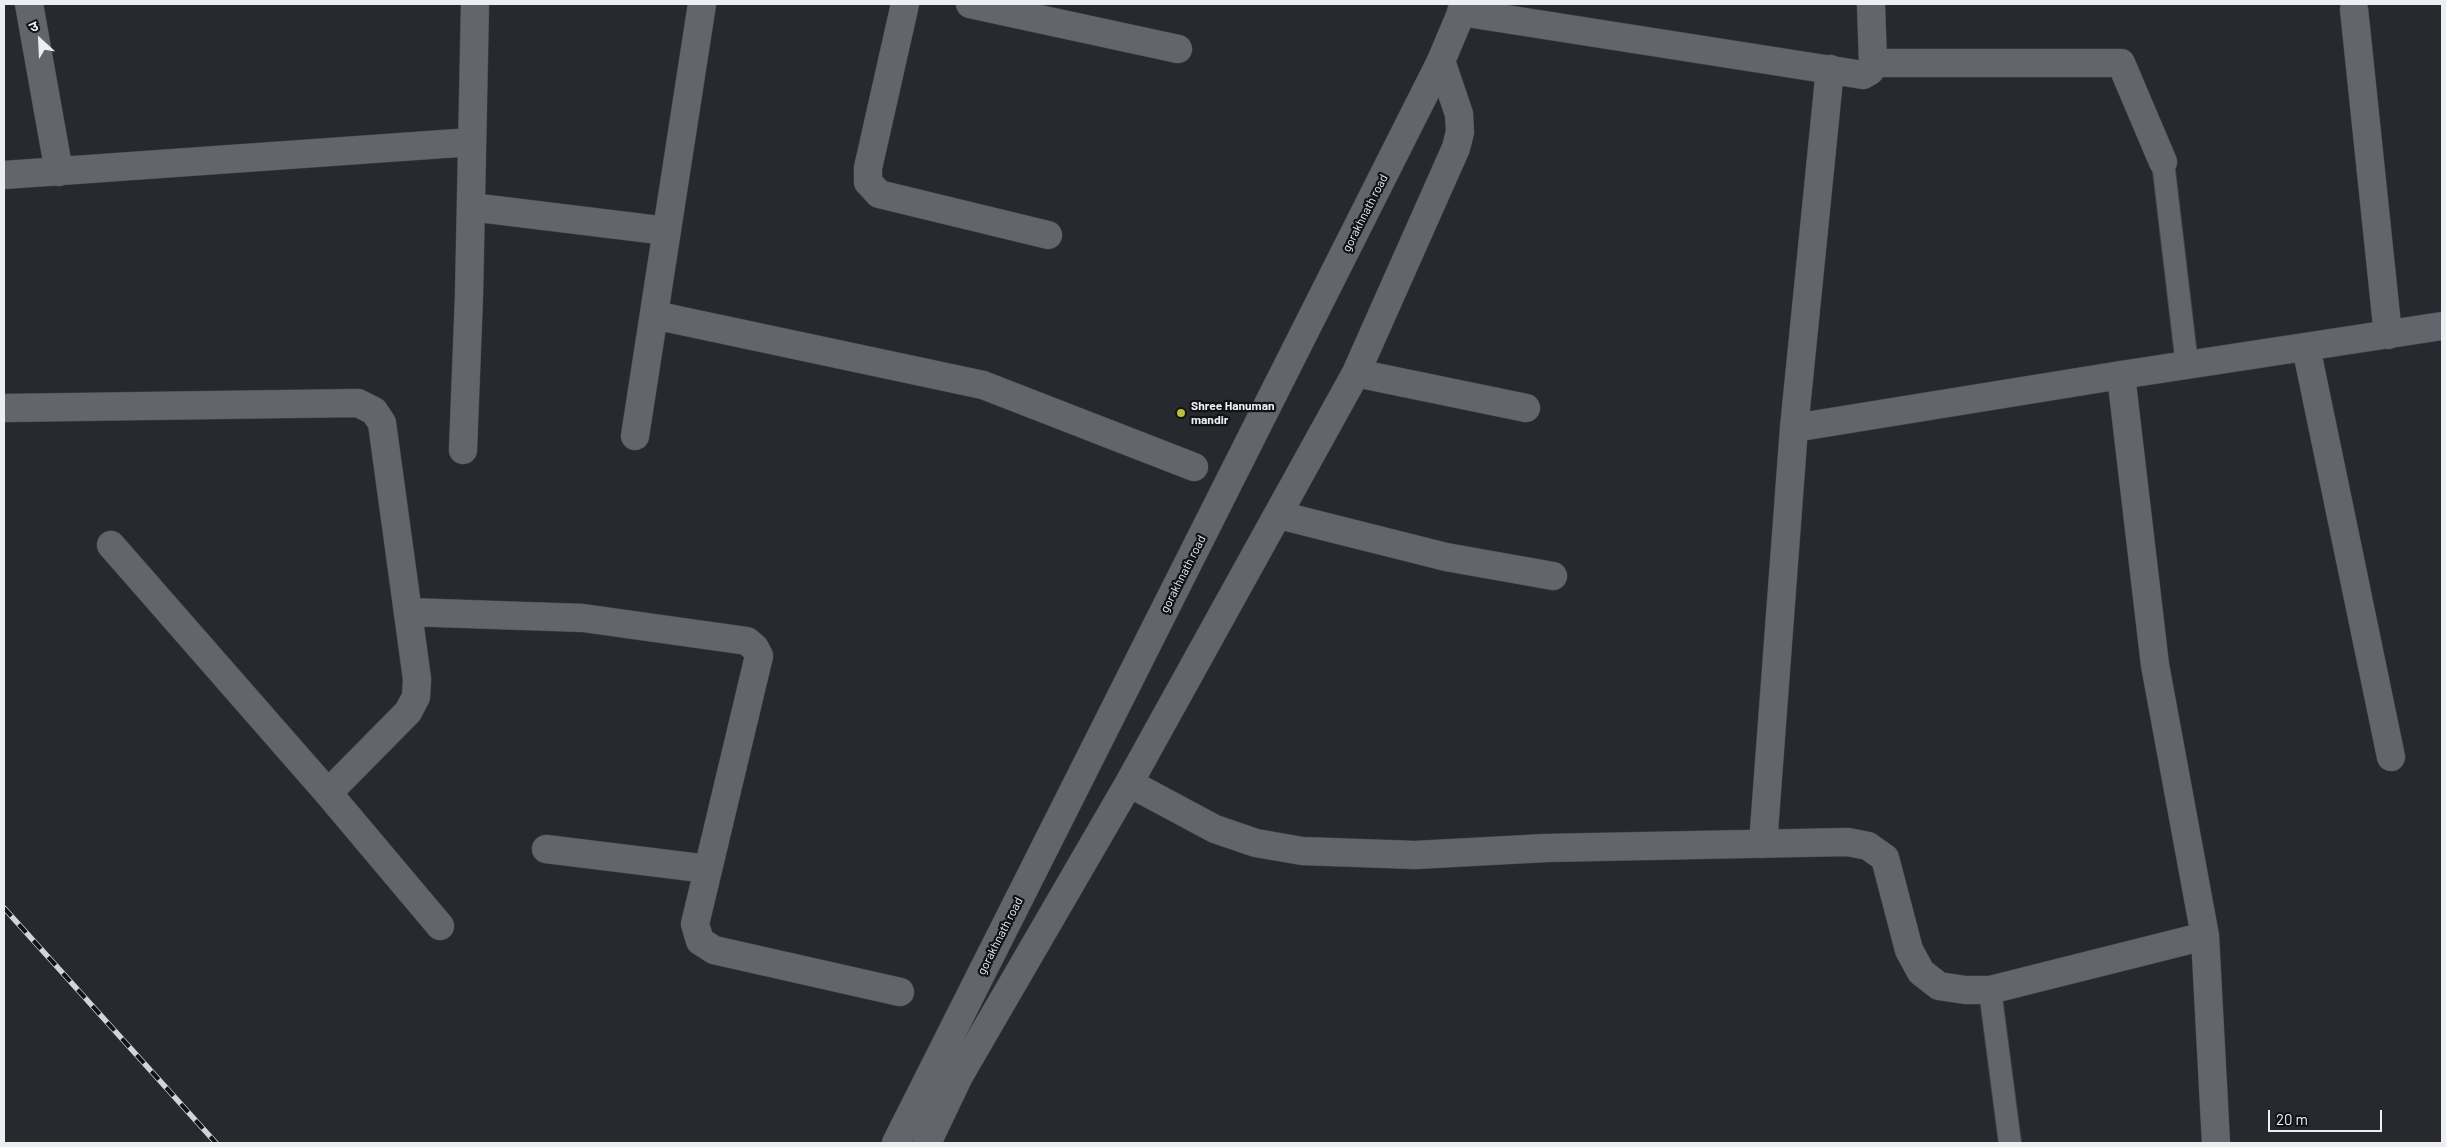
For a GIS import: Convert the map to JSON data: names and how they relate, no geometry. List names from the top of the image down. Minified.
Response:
{"streets":{"street":["gorakhnath road"]},"places":["Shree Hanuman mandir"],"scale_bar":"20 m","north":"top left"}
